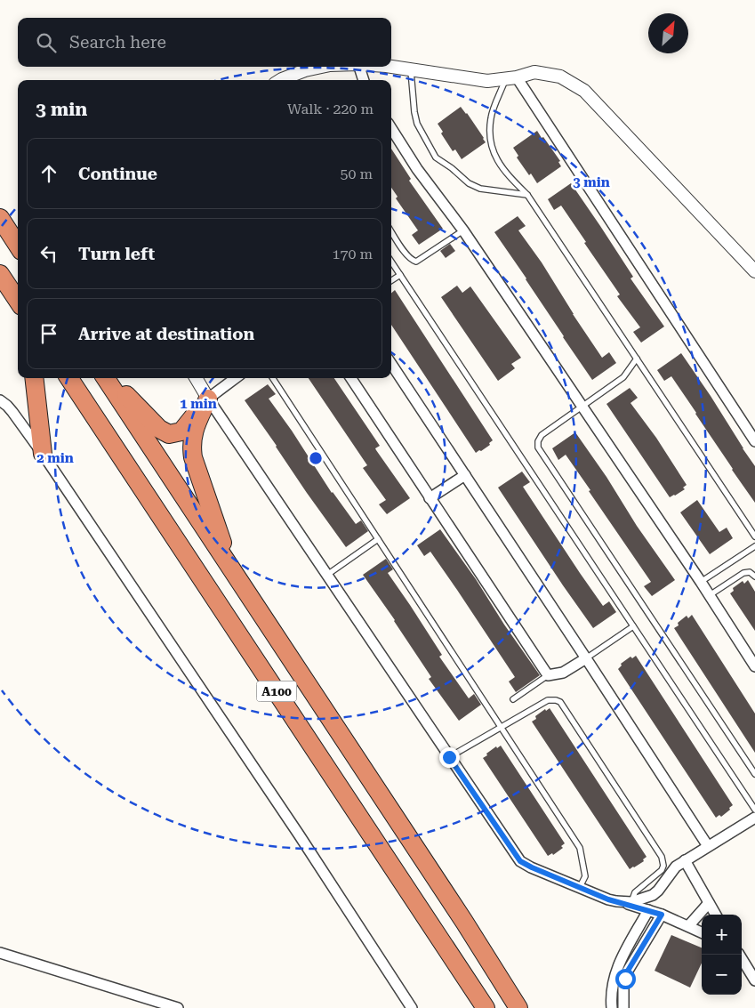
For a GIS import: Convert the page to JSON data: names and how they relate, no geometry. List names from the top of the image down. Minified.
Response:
{"streets":{"highway":["A100"]},"north":"top right","page":{"search":"Search here","heading":["3 min","Walk · 220 m"],"list":[["Continue","50 m"],["Turn left","170 m"],"Arrive at destination"],"map_buttons":["+","−"]},"rings":["3 min","1 min","2 min"]}
